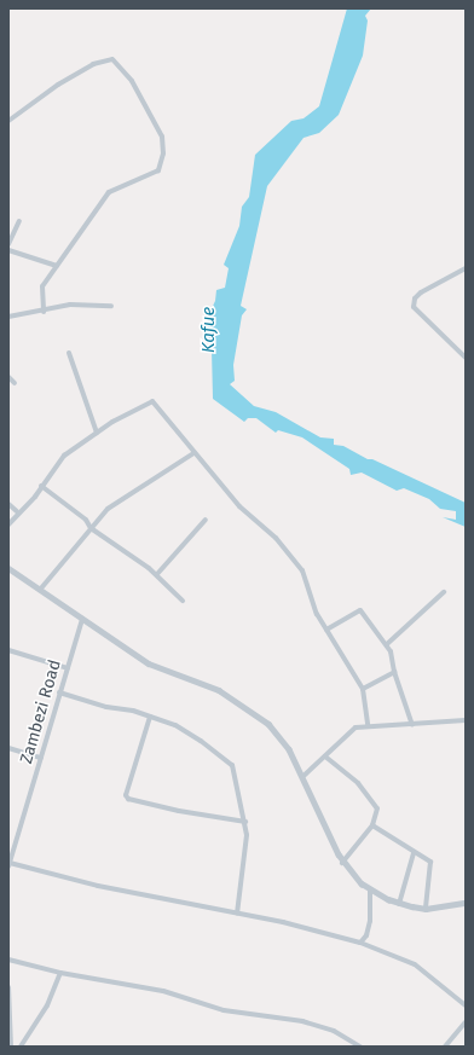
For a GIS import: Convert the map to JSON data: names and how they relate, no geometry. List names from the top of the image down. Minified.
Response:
{"streets":{"street":["Zambezi Road"]},"water":["Kafue"]}
